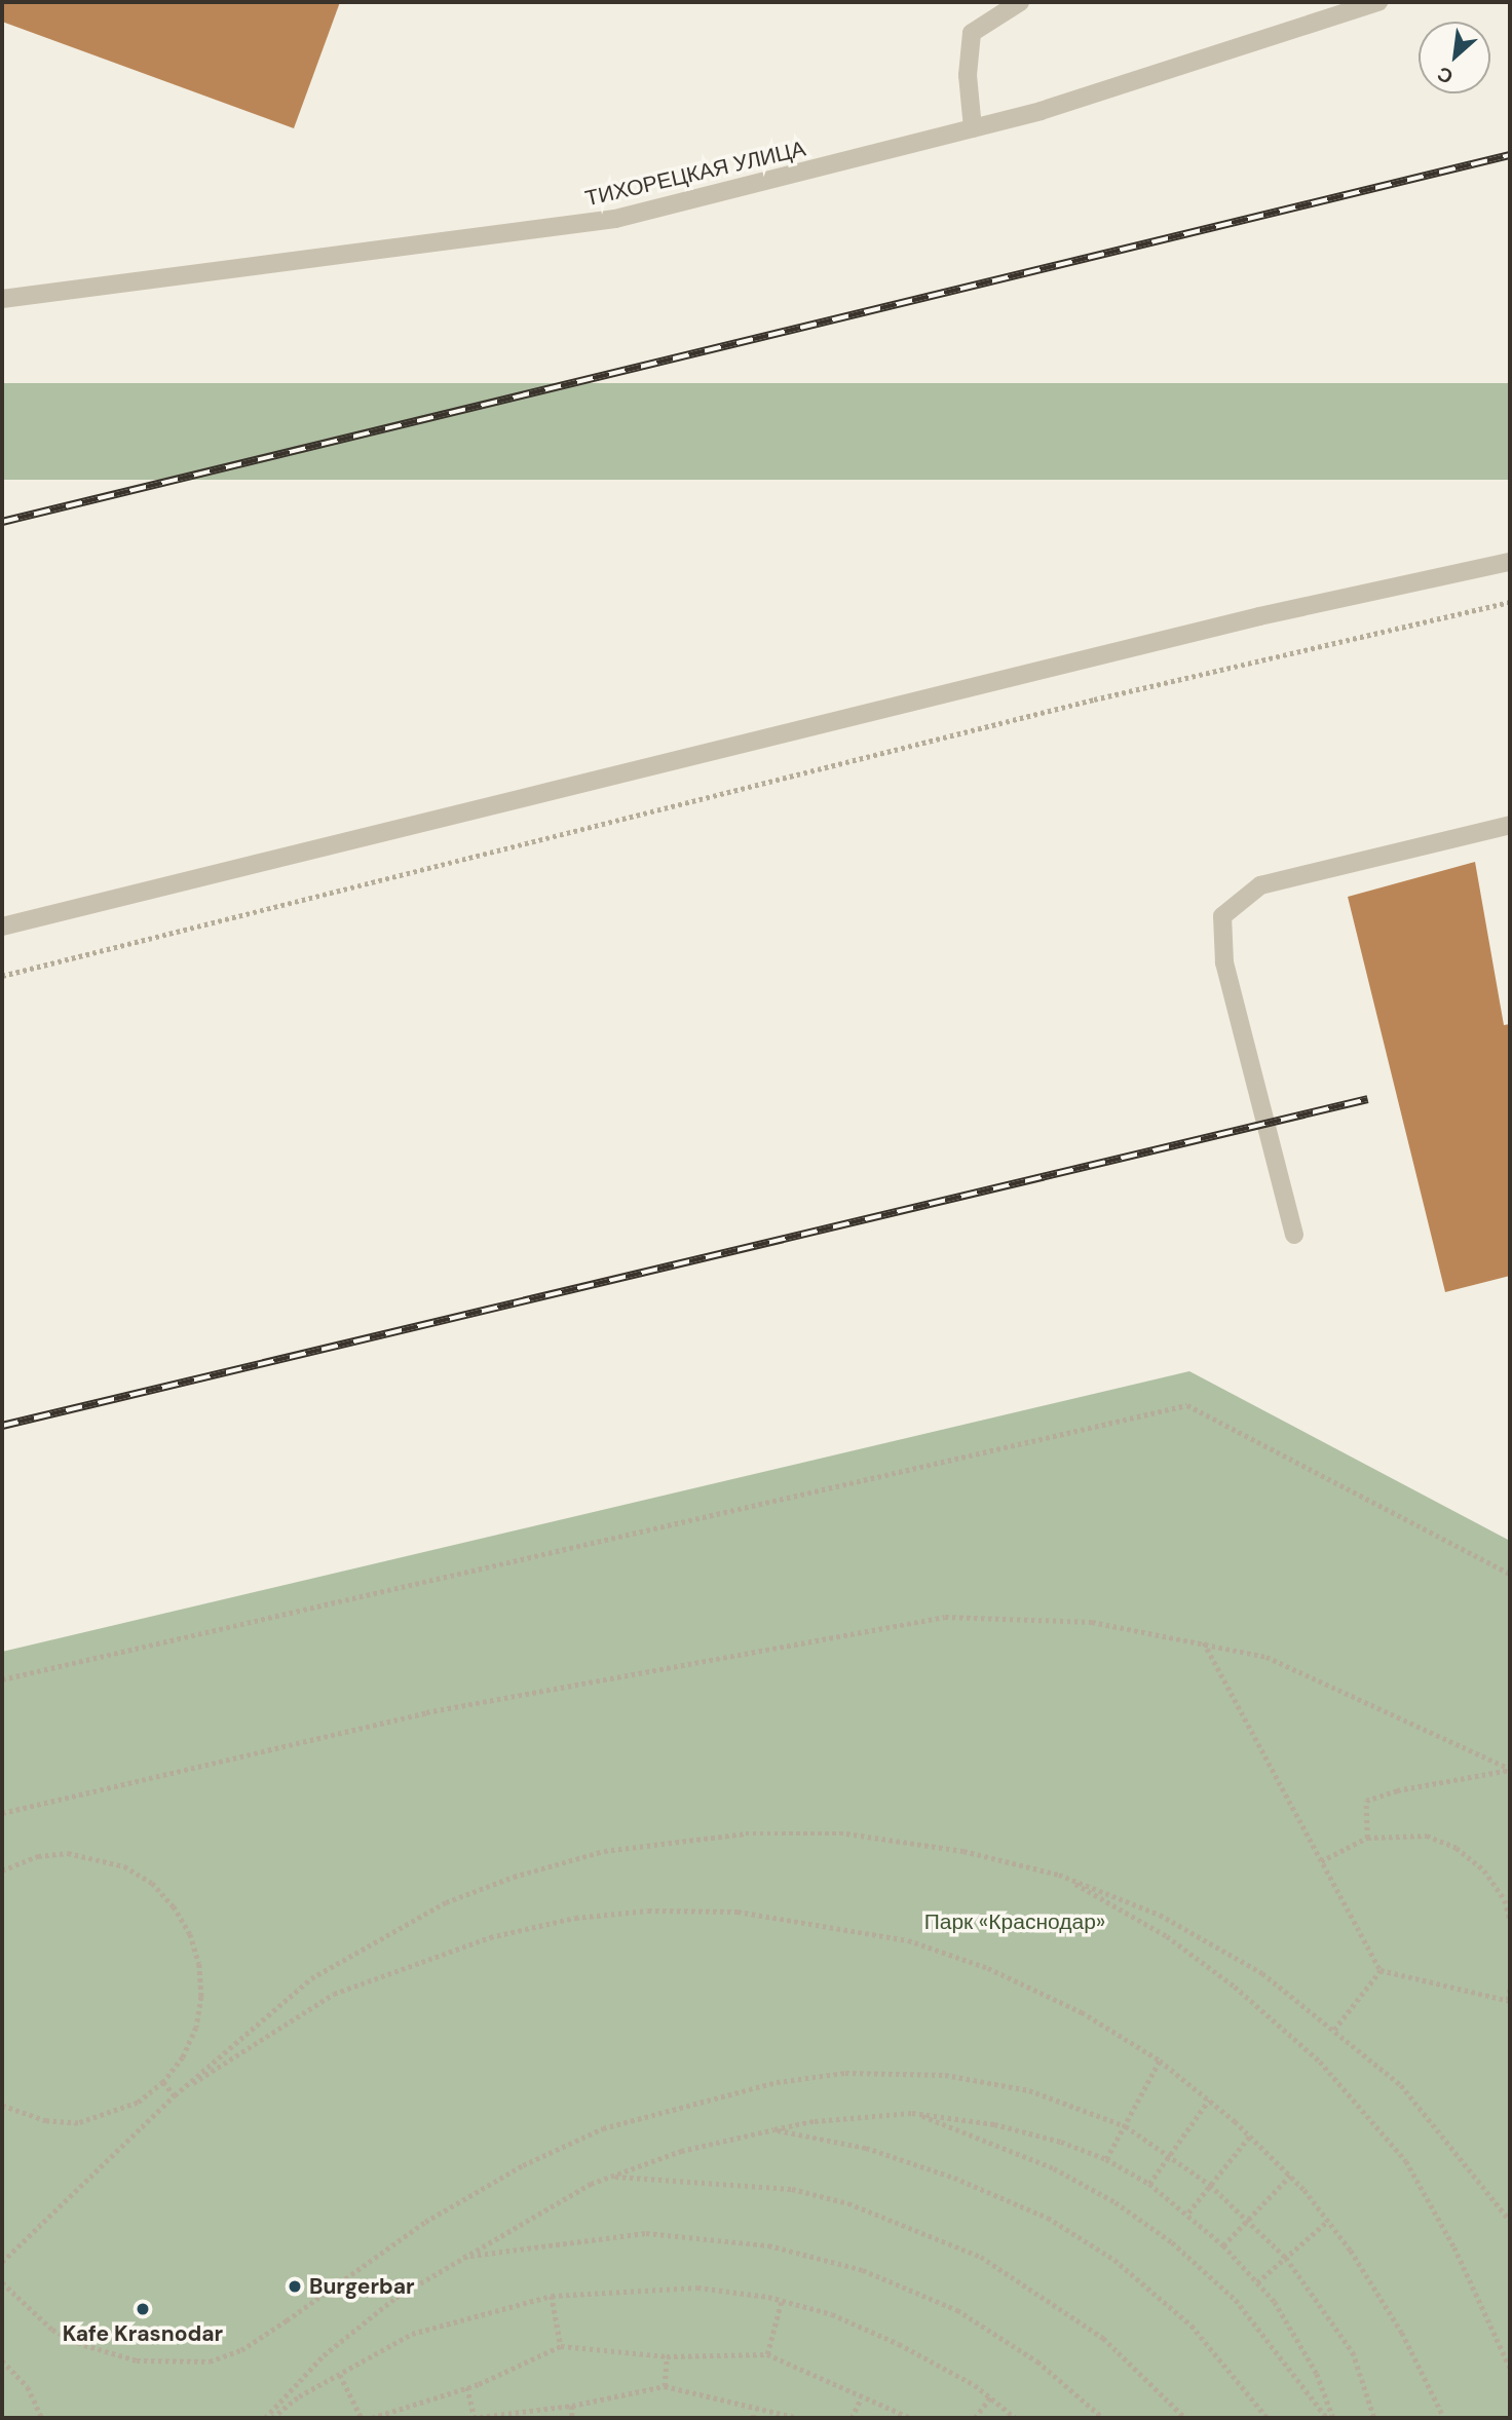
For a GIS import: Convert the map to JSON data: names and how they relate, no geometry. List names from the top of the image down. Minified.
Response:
{"streets":{"street":["ТИХОРЕЦКАЯ УЛИЦА"]},"parks":["Парк «Краснодар»"],"places":["Burgerbar","Kafe Krasnodar"],"north":"bottom left"}
